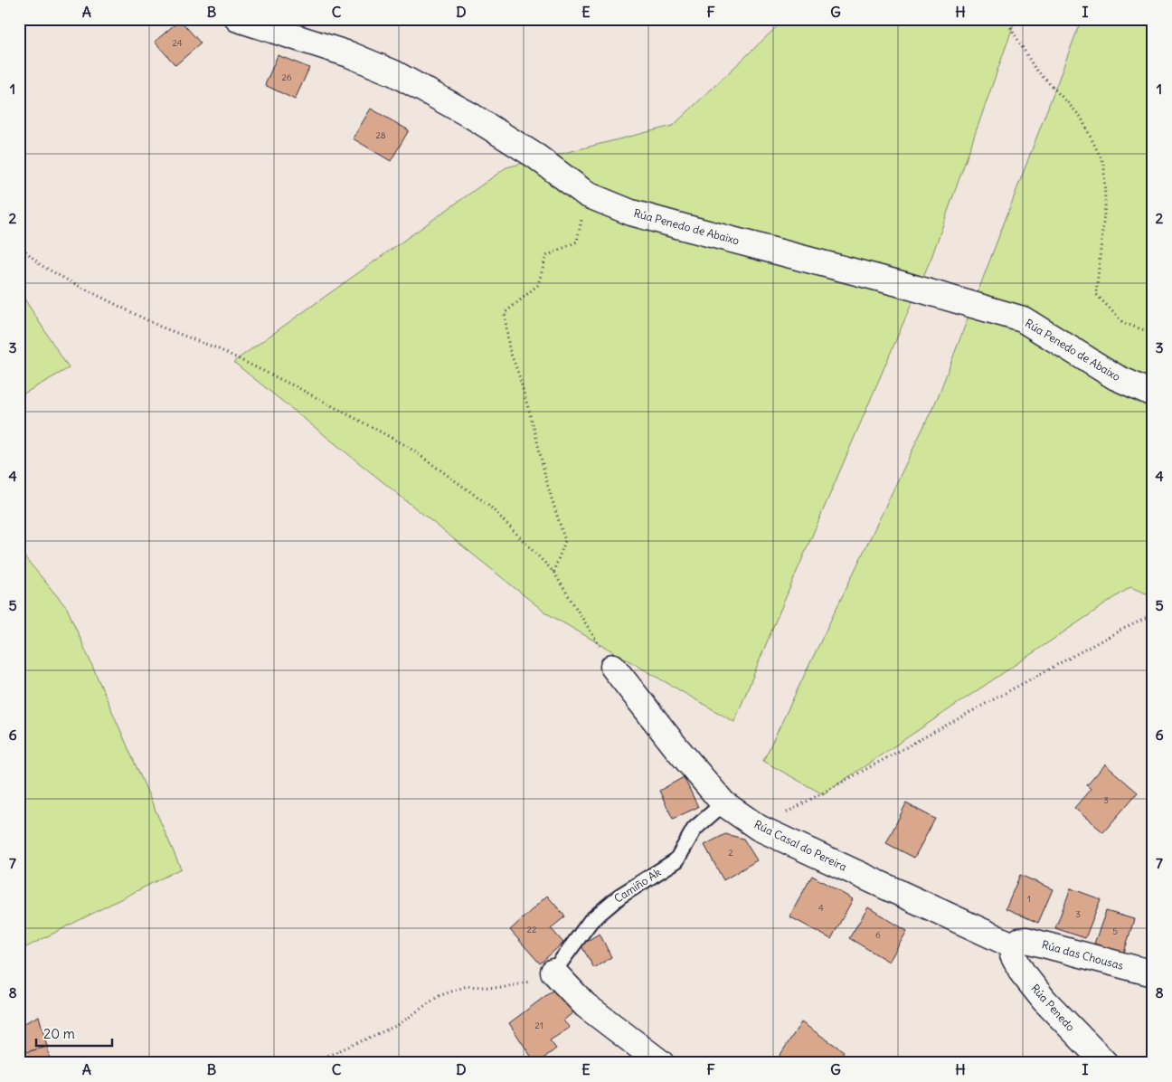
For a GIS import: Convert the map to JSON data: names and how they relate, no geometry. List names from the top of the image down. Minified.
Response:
{"streets":{"street":["Rúa Penedo de Abaixo","Rúa Casal do Pereira","Rúa das Chousas","Rúa Penedo"],"lane":["Camiño Ak"]},"crossings":[["Rúa Casal do Pereira","Camiño Ak"],["Rúa Casal do Pereira","Rúa das Chousas"],["Rúa Casal do Pereira","Rúa Penedo"],["Rúa das Chousas","Rúa Penedo"]],"house_numbers":["24","26","28","3","2","1","4","3","22","5","6","21"],"scale_bar":"20 m","grid":{"columns":["A","B","C","D","E","F","G","H","I"],"rows":["1","2","3","4","5","6","7","8"]}}
